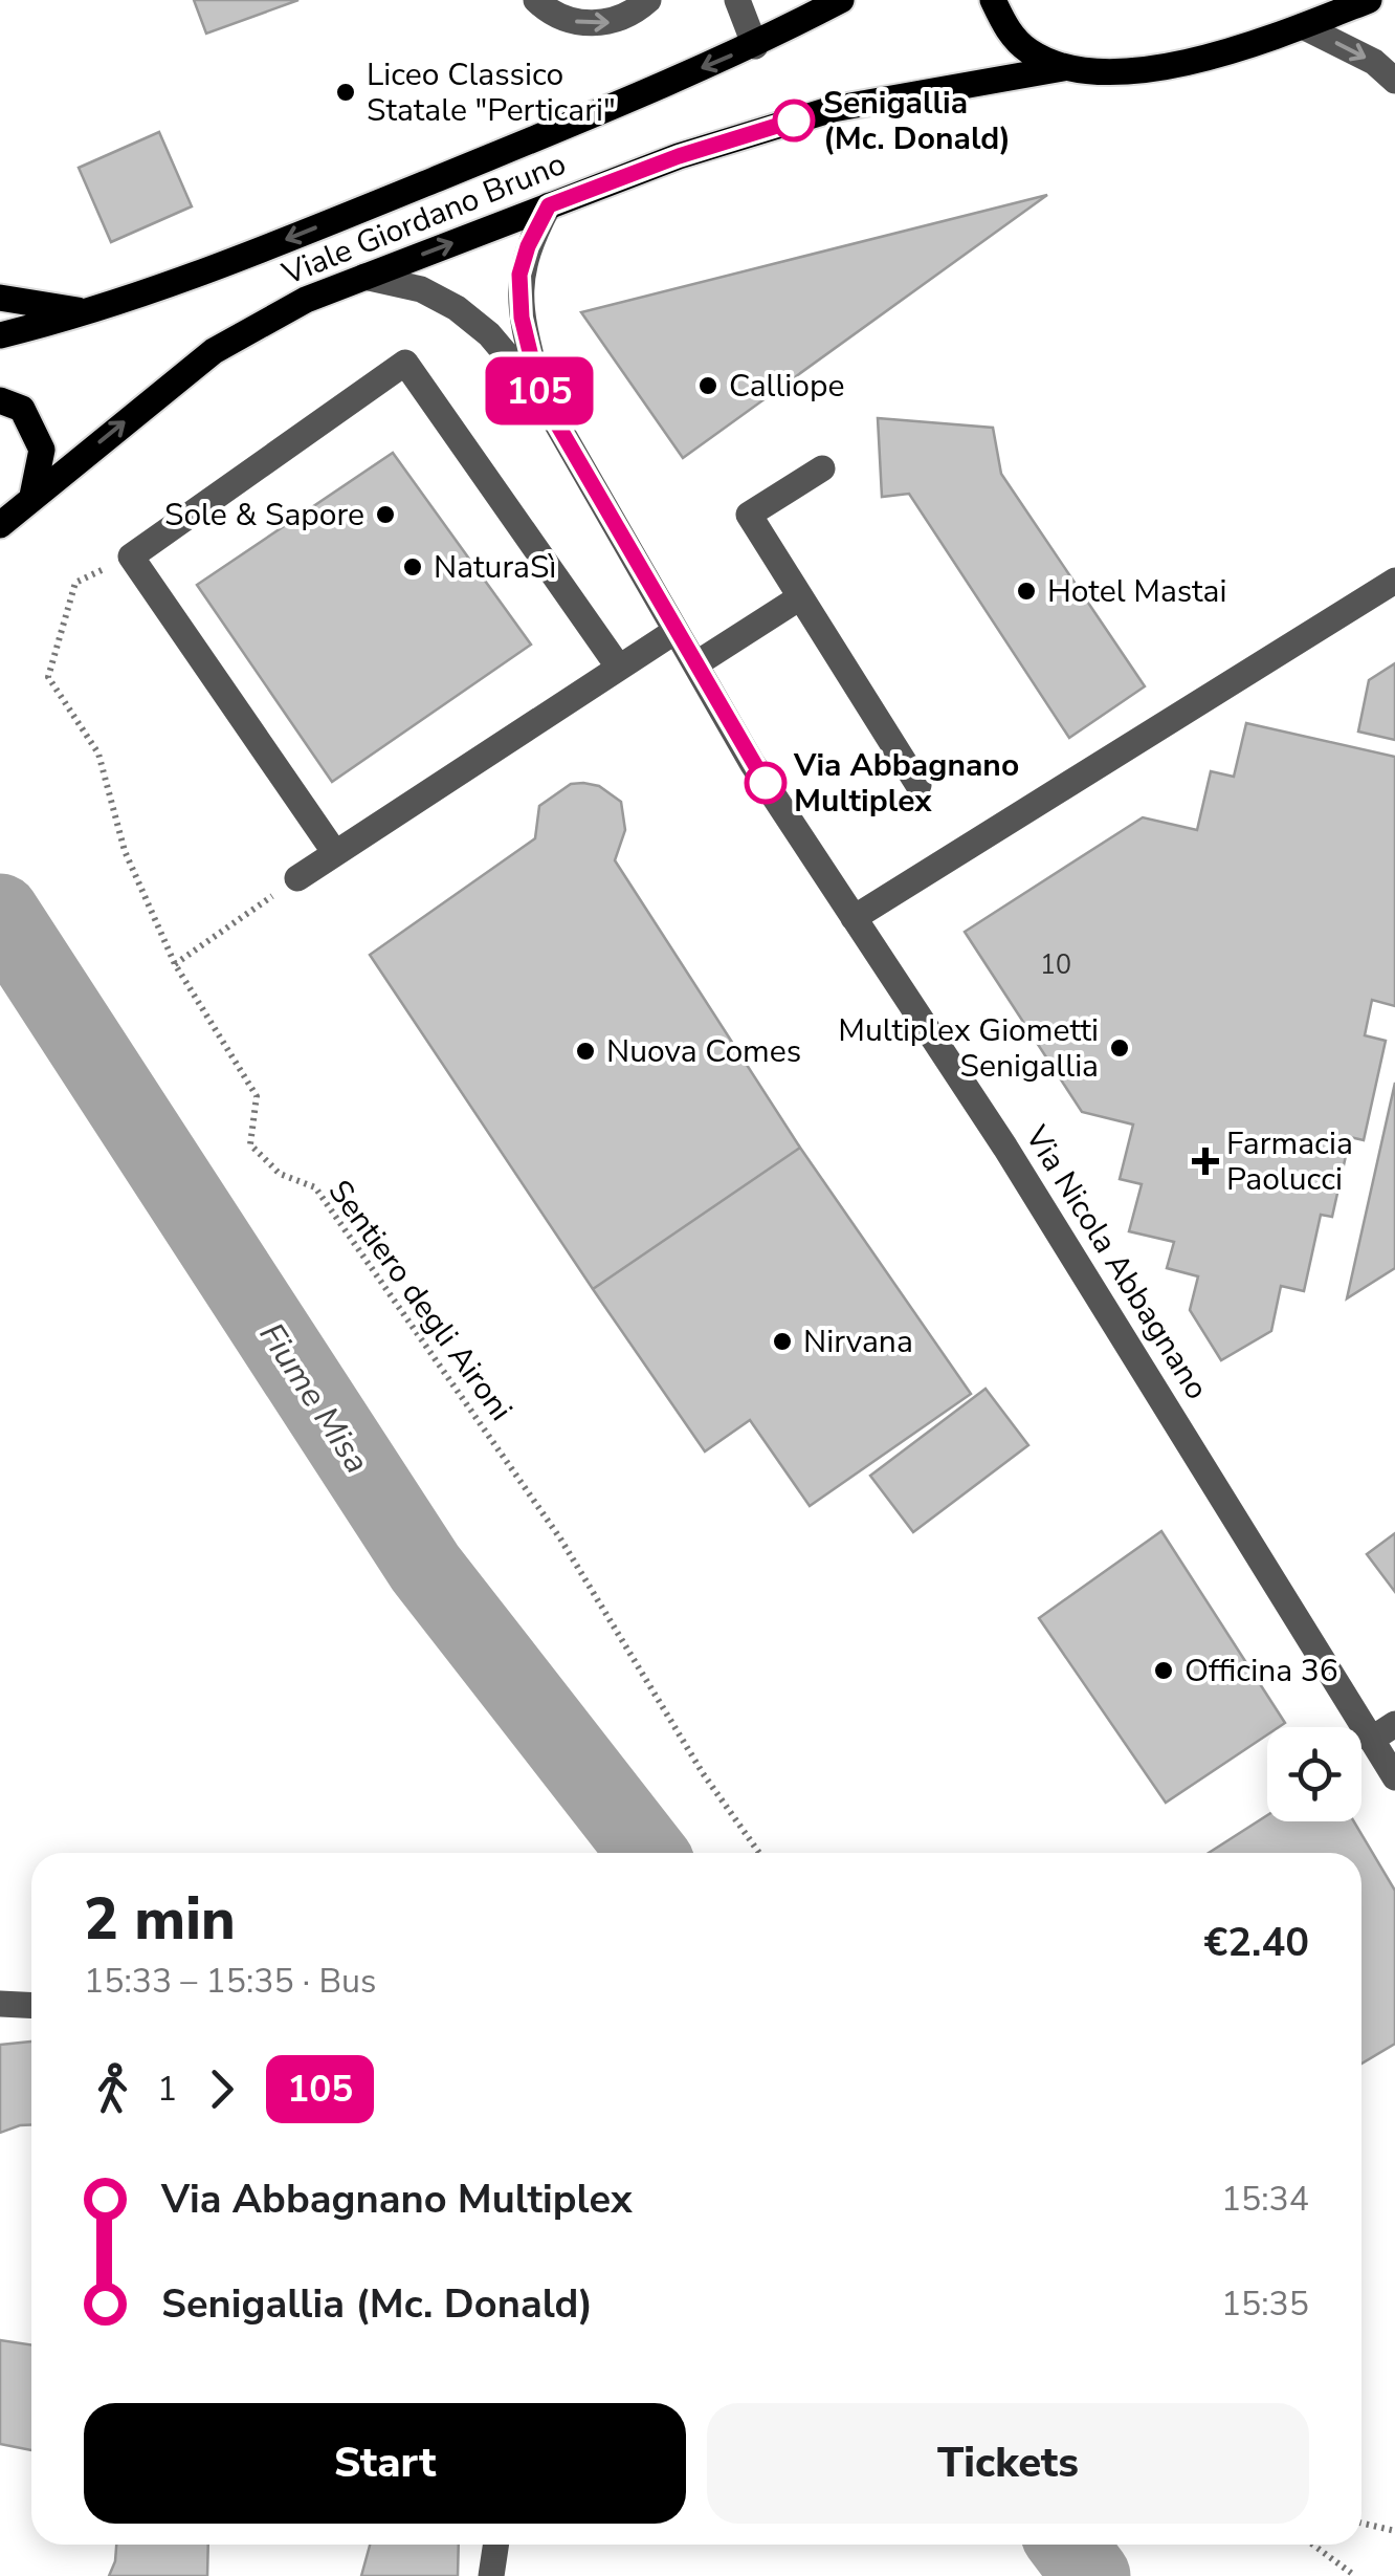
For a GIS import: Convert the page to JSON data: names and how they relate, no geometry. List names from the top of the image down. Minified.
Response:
{"streets":{"main road":["Viale Giordano Bruno"],"street":["Via Nicola Abbagnano"],"path":["Sentiero degli Aironi"]},"crossings":[["Viale Giordano Bruno","Via Nicola Abbagnano"]],"water":["Fiume Misa"],"places":{"other":["Liceo Classico Statale \"Perticari\"","Senigallia (Mc. Donald)","Calliope","Sole & Sapore","NaturaSì","Hotel Mastai","Via Abbagnano Multiplex","Multiplex Giometti Senigallia","Nuova Comes","Nirvana","Officina 36"],"health":["Farmacia Paolucci"]},"lines":["bus line 105"],"house_numbers":["10"],"page":{"on_map":"105","heading":["2 min","15:33 – 15:35 · Bus","€2.40"],"legs":["1","105"],"list":[{"name":"Via Abbagnano Multiplex","value":"15:34"},{"name":"Senigallia (Mc. Donald)","value":"15:35"}],"buttons":["Start","Tickets"]}}
